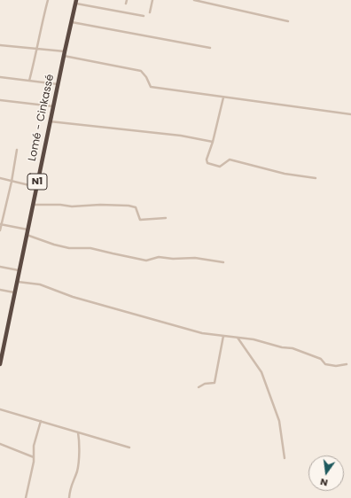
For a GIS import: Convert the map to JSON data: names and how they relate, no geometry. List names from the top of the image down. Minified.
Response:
{"streets":{"highway":["Lomé - Cinkassé","N1"]},"north":"bottom"}
